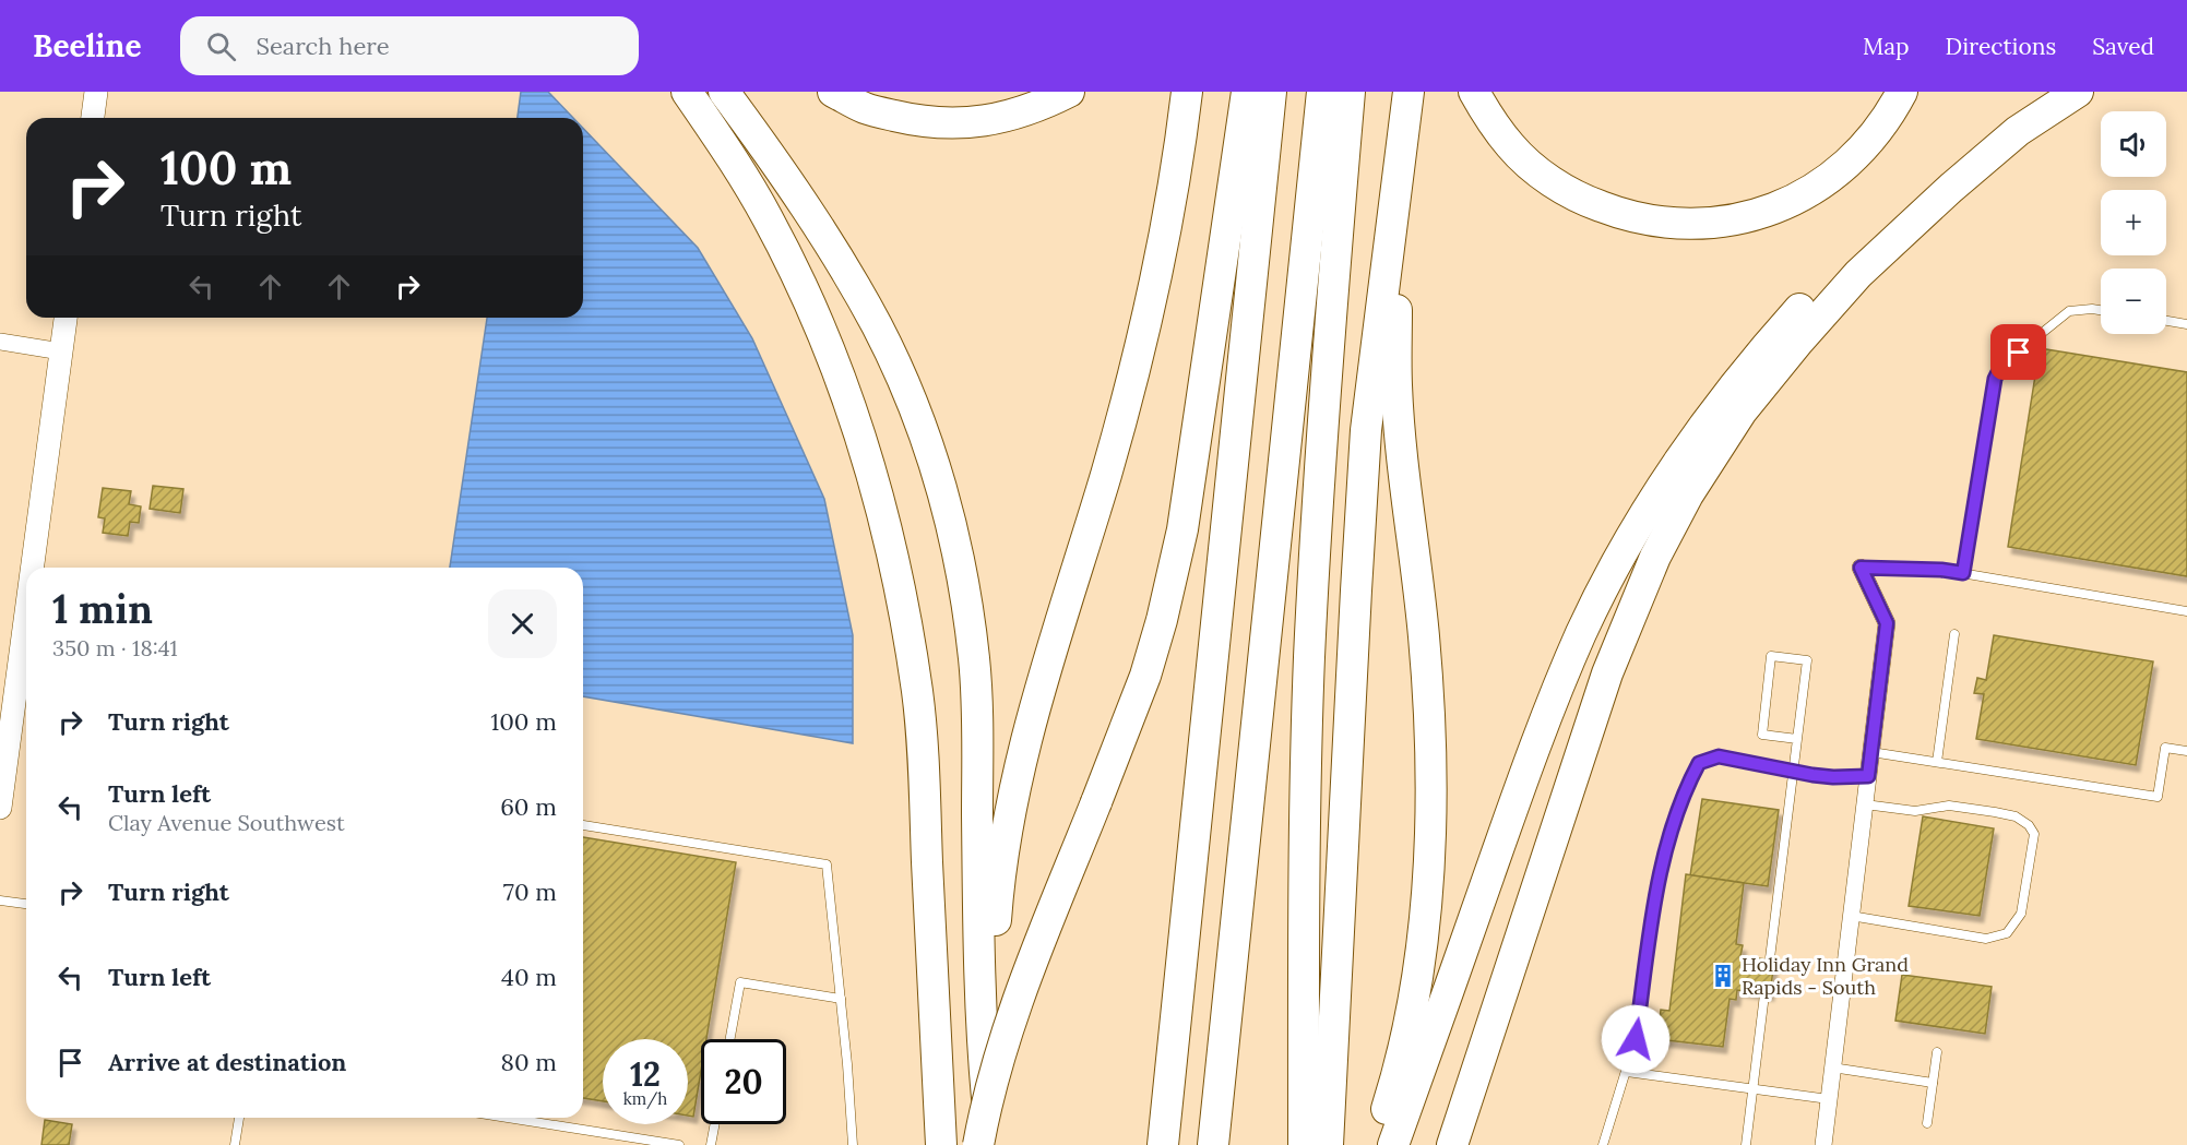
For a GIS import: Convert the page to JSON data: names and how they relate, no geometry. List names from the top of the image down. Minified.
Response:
{"places":{"building":["Holiday Inn Grand Rapids - South"]},"page":{"header":"Beeline","search":"Search here","nav":["Map","Directions","Saved"],"map_buttons":["+","−"],"turn":["100 m","Turn right"],"heading":["1 min","350 m · 18:41"],"list":[{"name":"Turn right","value":"100 m"},{"name":"Turn left","note":"Clay Avenue Southwest","value":"60 m"},{"name":"Turn right","value":"70 m"},{"name":"Turn left","value":"40 m"},{"name":"Arrive at destination","value":"80 m"}],"speed":"12 km/h","limit":"20"}}
